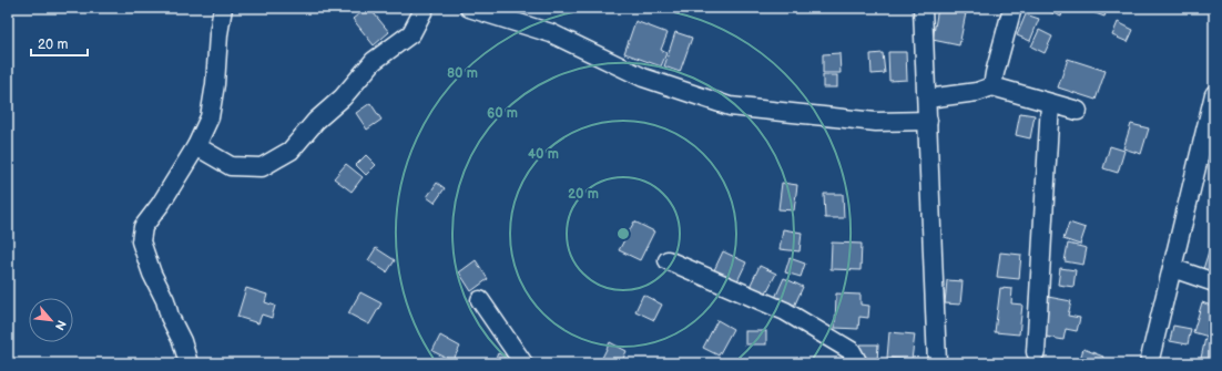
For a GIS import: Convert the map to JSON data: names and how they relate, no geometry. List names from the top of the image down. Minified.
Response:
{"scale_bar":"20 m","north":"bottom right","rings":["80 m","60 m","40 m","20 m"]}
